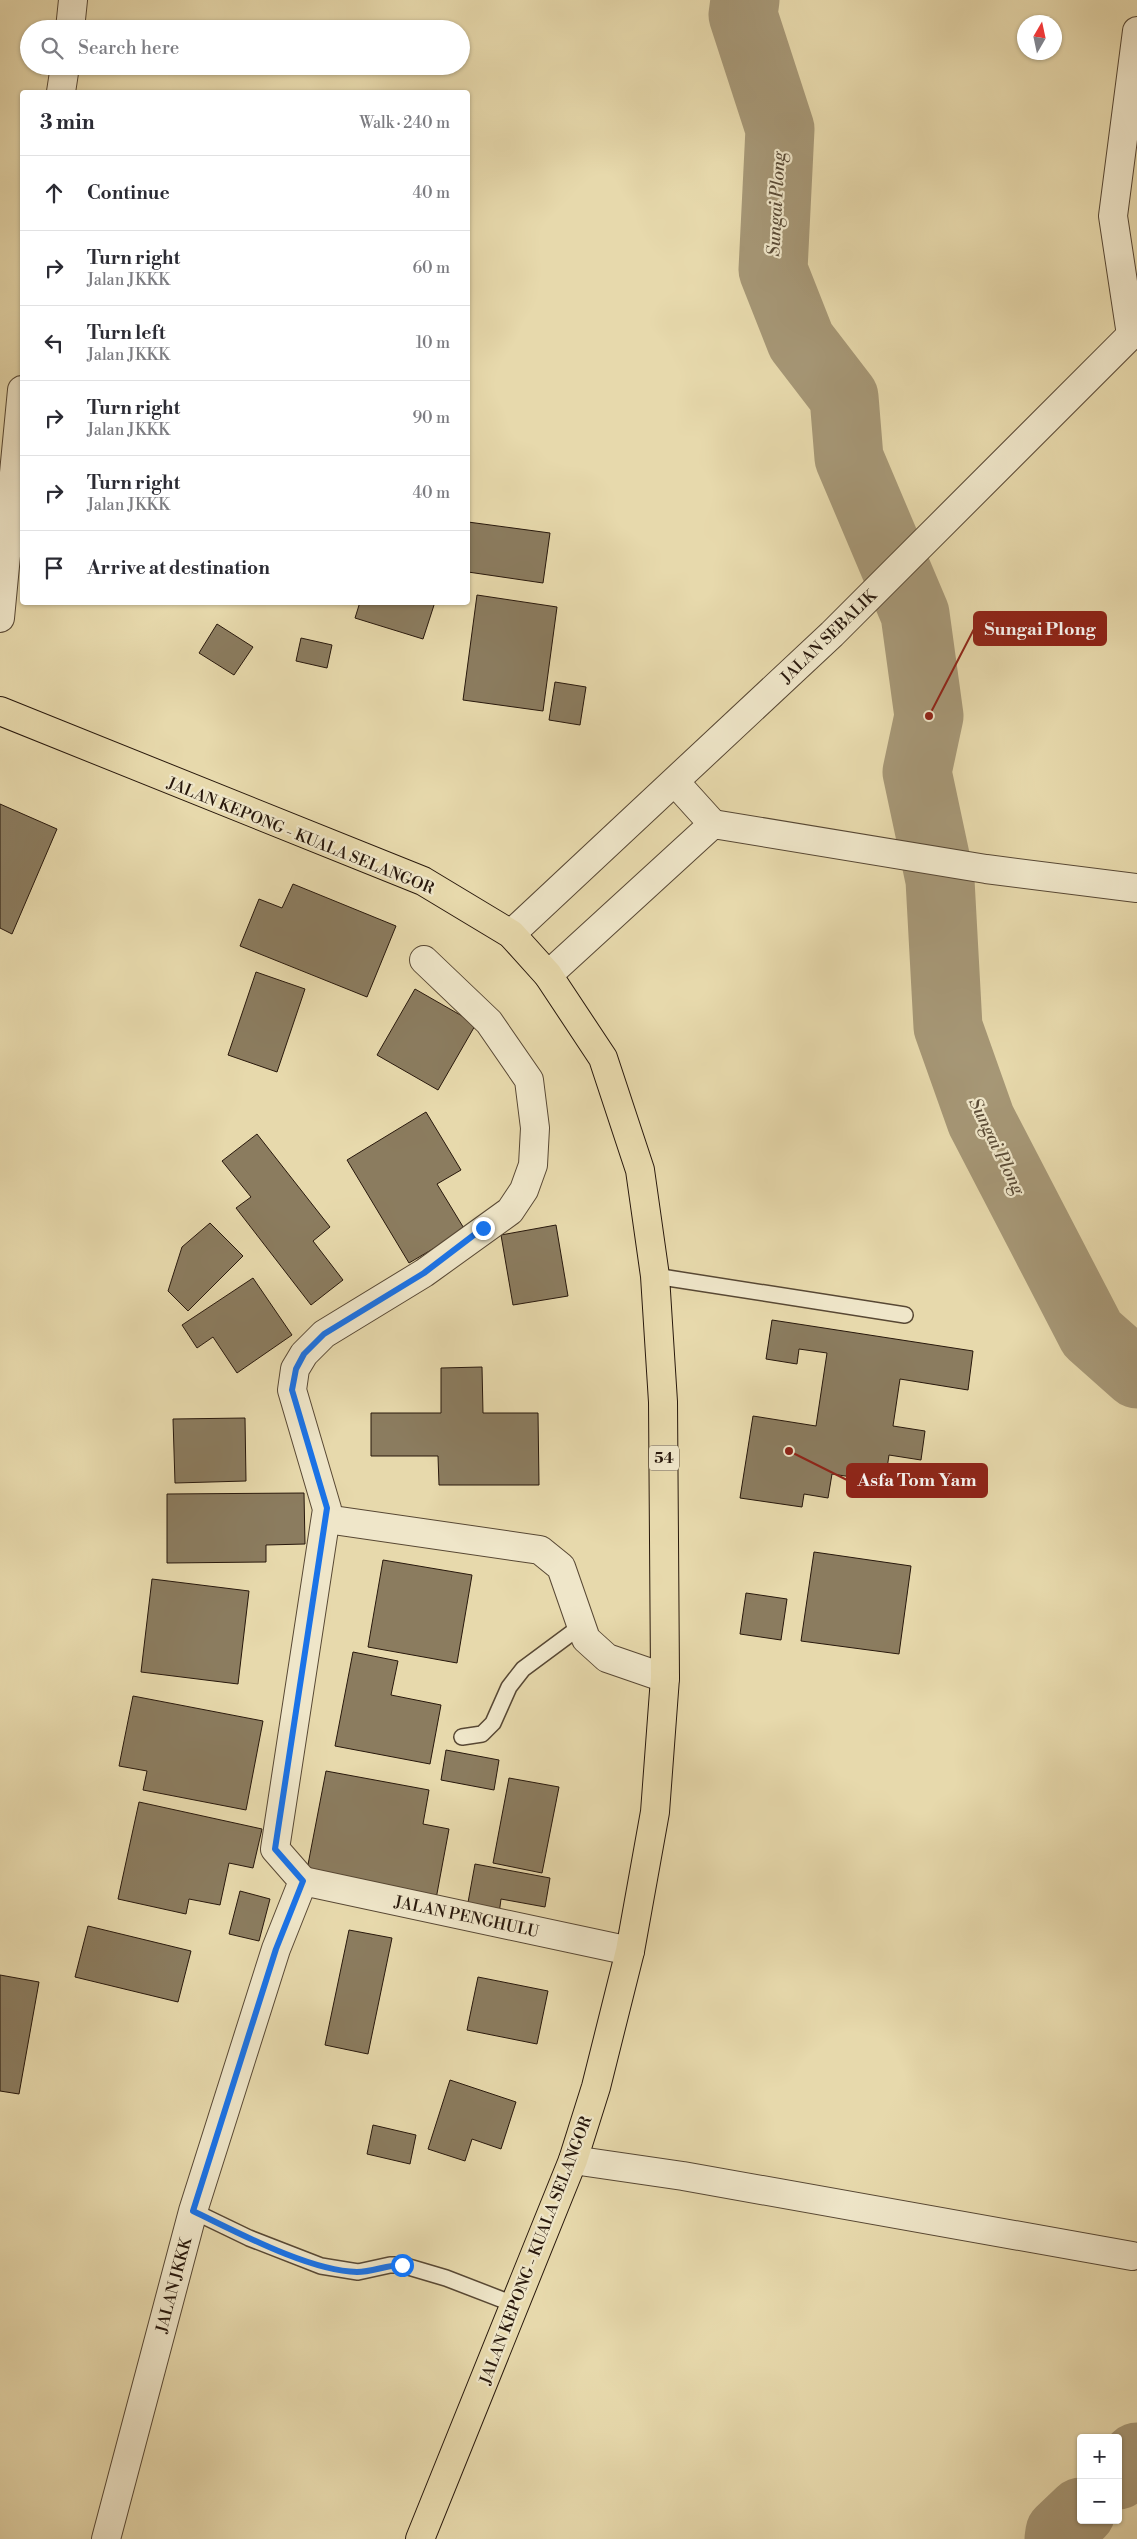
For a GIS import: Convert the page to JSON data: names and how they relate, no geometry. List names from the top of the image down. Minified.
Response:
{"streets":{"highway":["JALAN KEPONG - KUALA SELANGOR","54"],"street":["JALAN SEBALIK","JALAN PENGHULU","JALAN JKKK"]},"crossings":[["JALAN SEBALIK","JALAN KEPONG - KUALA SELANGOR"],["JALAN KEPONG - KUALA SELANGOR","JALAN PENGHULU"],["JALAN PENGHULU","JALAN JKKK"]],"water":["Sungai Plong"],"places":["Sungai Plong","Asfa Tom Yam"],"north":"top","page":{"search":"Search here","heading":["3 min","Walk · 240 m"],"list":[["Continue","40 m"],["Turn right","Jalan JKKK","60 m"],["Turn left","Jalan JKKK","10 m"],["Turn right","Jalan JKKK","90 m"],["Turn right","Jalan JKKK","40 m"],"Arrive at destination"],"map_buttons":["+","−"]}}
